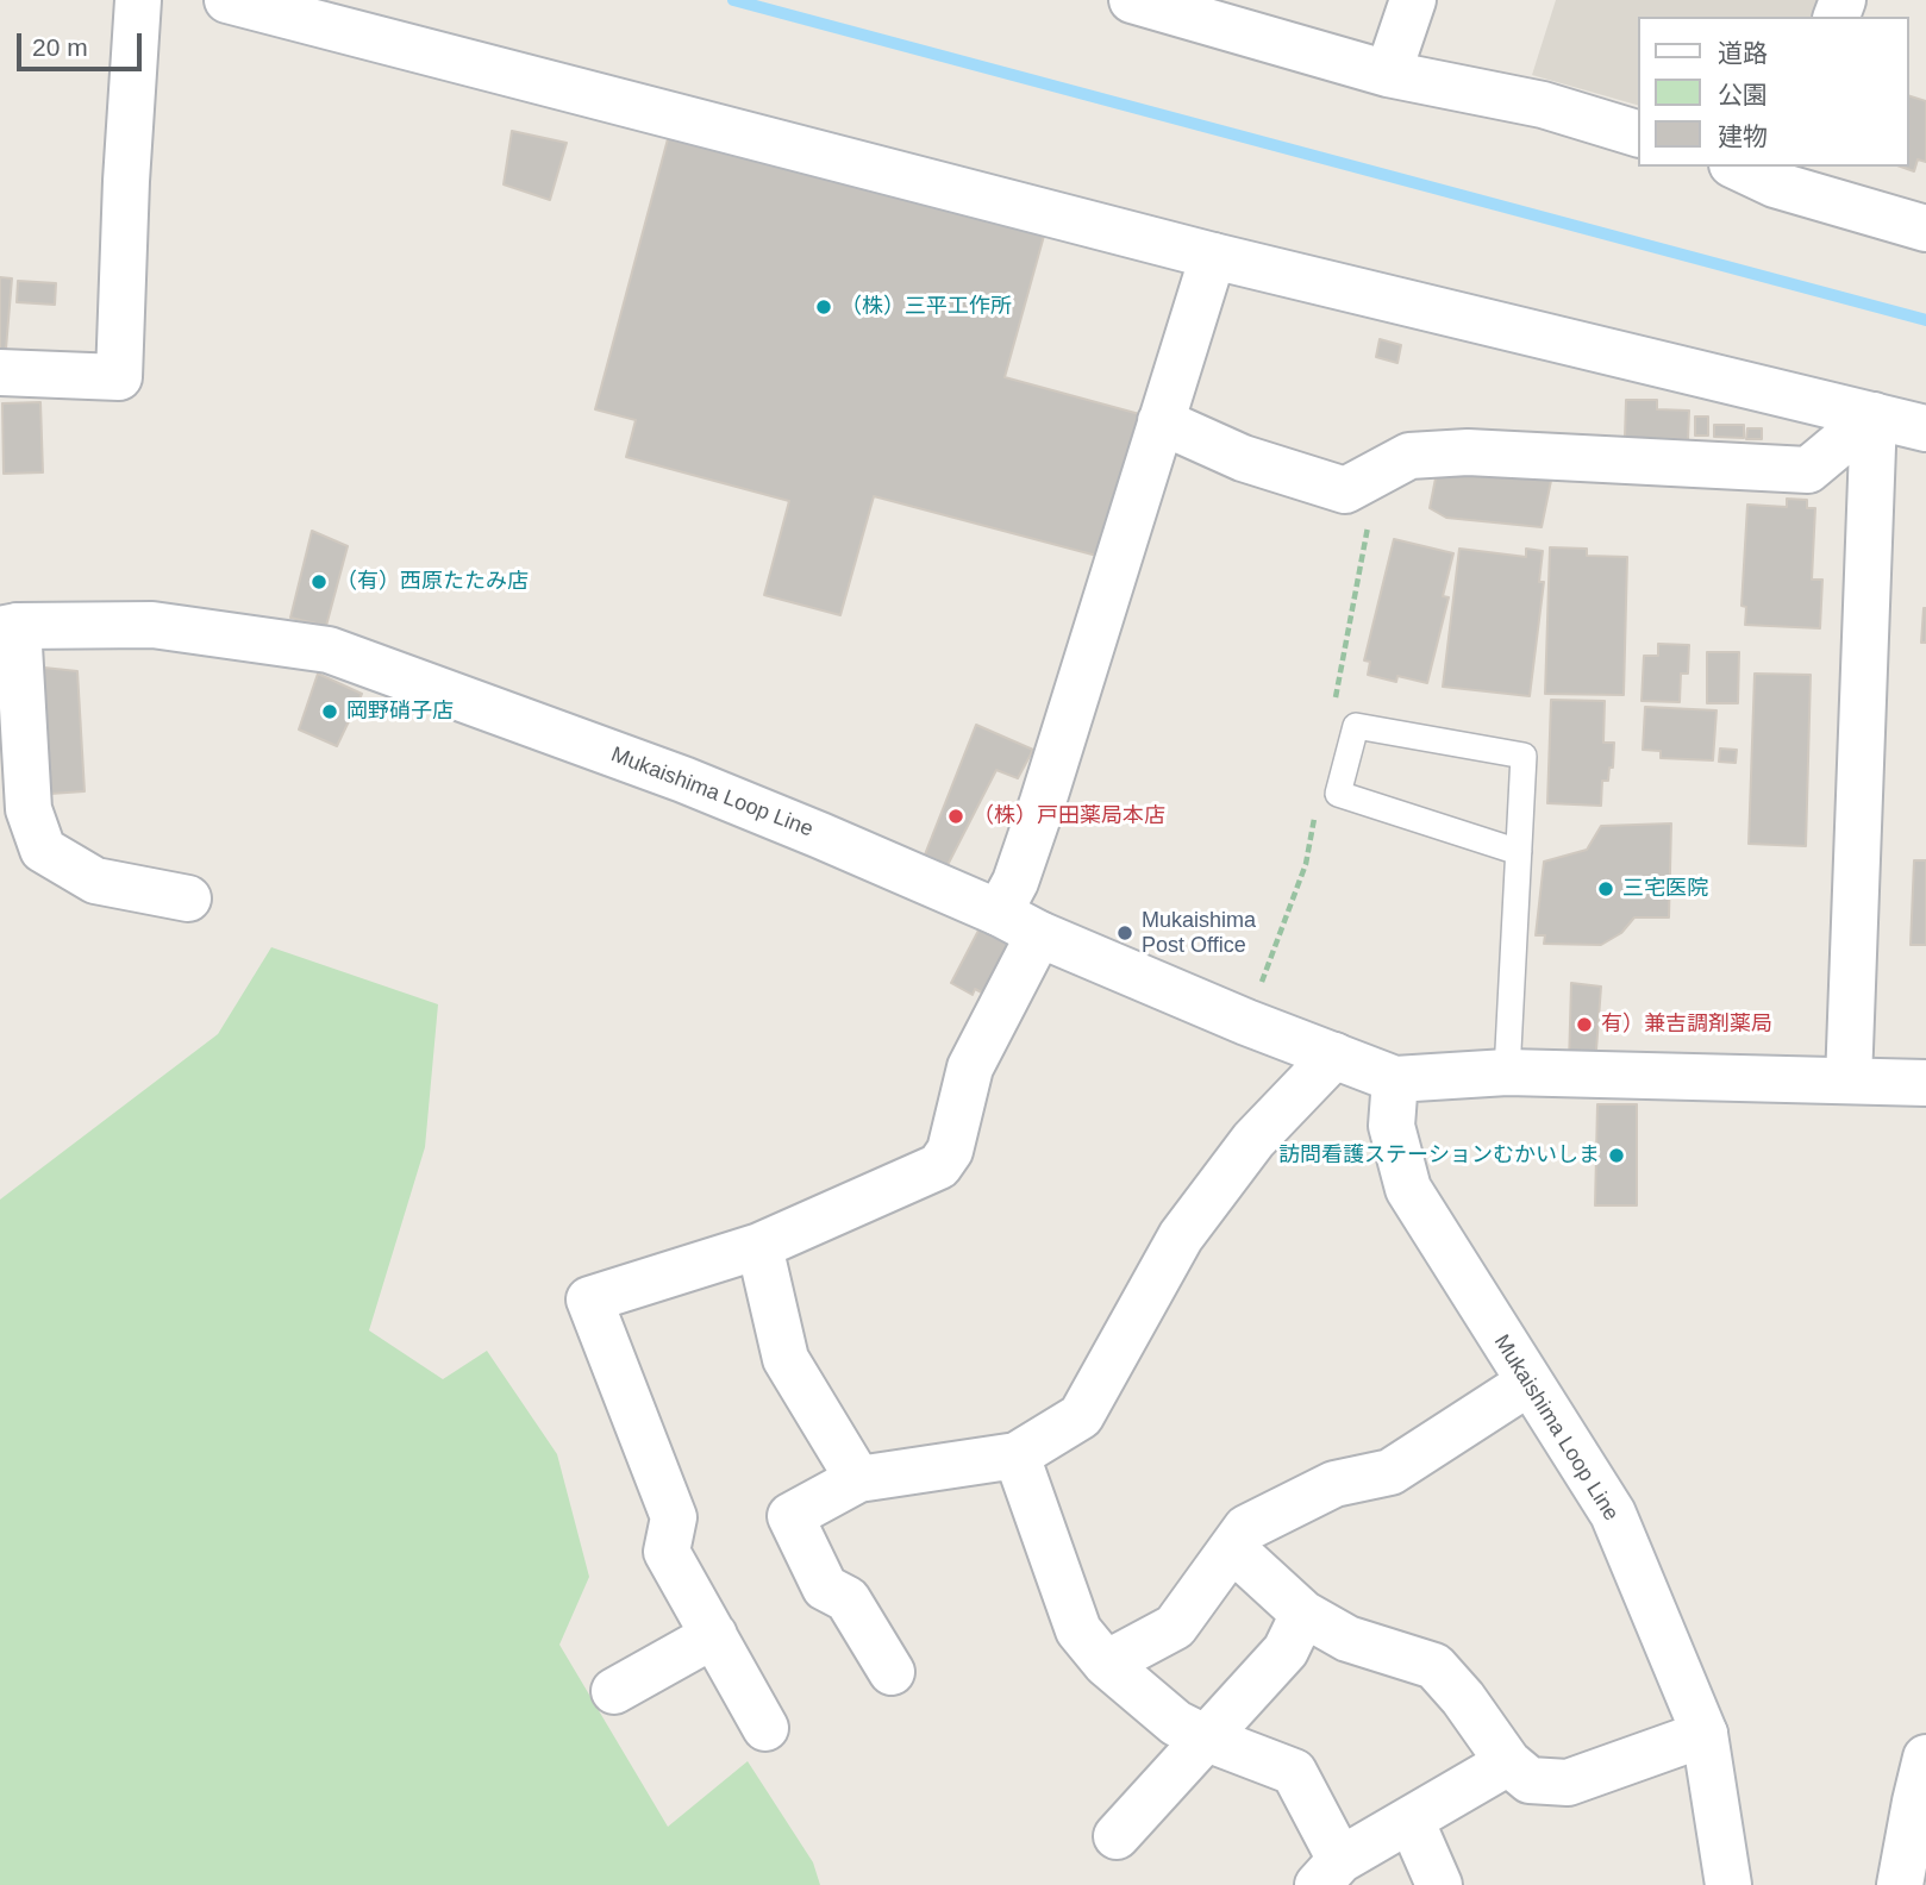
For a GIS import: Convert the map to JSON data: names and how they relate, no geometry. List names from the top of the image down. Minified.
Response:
{"streets":{"street":["Mukaishima Loop Line"]},"places":["（株）三平工作所","（有）西原たたみ店","岡野硝子店","（株）戸田薬局本店","三宅医院","Mukaishima Post Office","有）兼吉調剤薬局","訪問看護ステーションむかいしま"],"legend":["道路","公園","建物"],"scale_bar":"20 m"}
